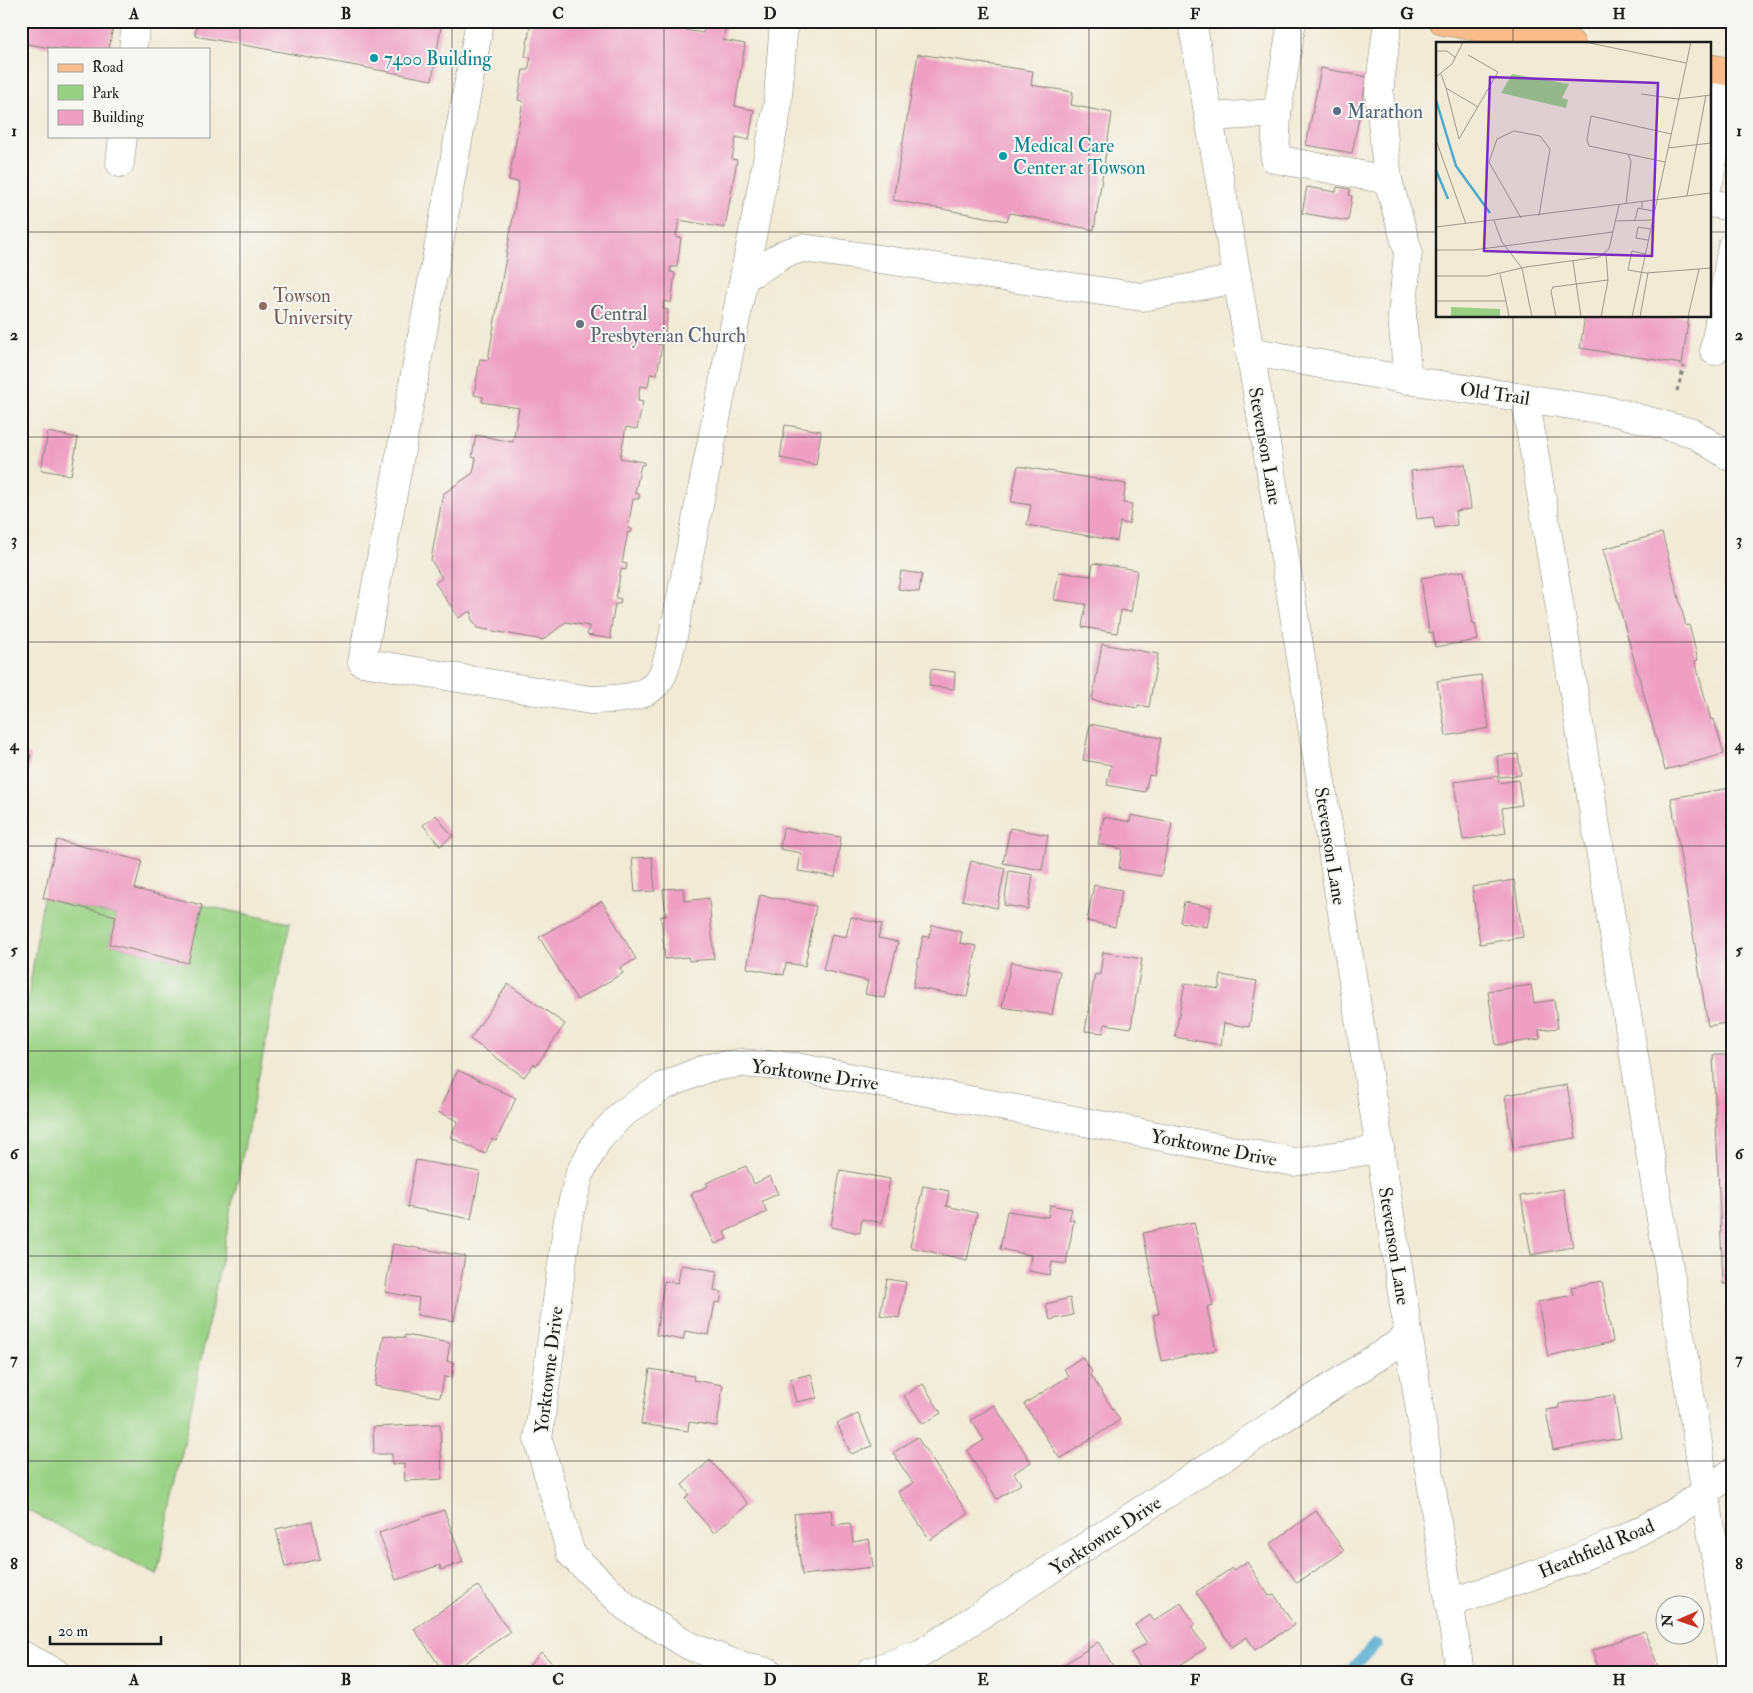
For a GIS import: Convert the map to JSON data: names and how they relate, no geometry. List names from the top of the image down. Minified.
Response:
{"streets":{"street":["Old Trail","Stevenson Lane","Yorktowne Drive","Heathfield Road"]},"crossings":[["Old Trail","Stevenson Lane"],["Stevenson Lane","Yorktowne Drive"],["Stevenson Lane","Heathfield Road"]],"places":["7400 Building","Marathon","Medical Care Center at Towson","Towson University","Central Presbyterian Church"],"legend":["Road","Park","Building"],"scale_bar":"20 m","north":"left","grid":{"columns":["A","B","C","D","E","F","G","H"],"rows":["1","2","3","4","5","6","7","8"]}}
